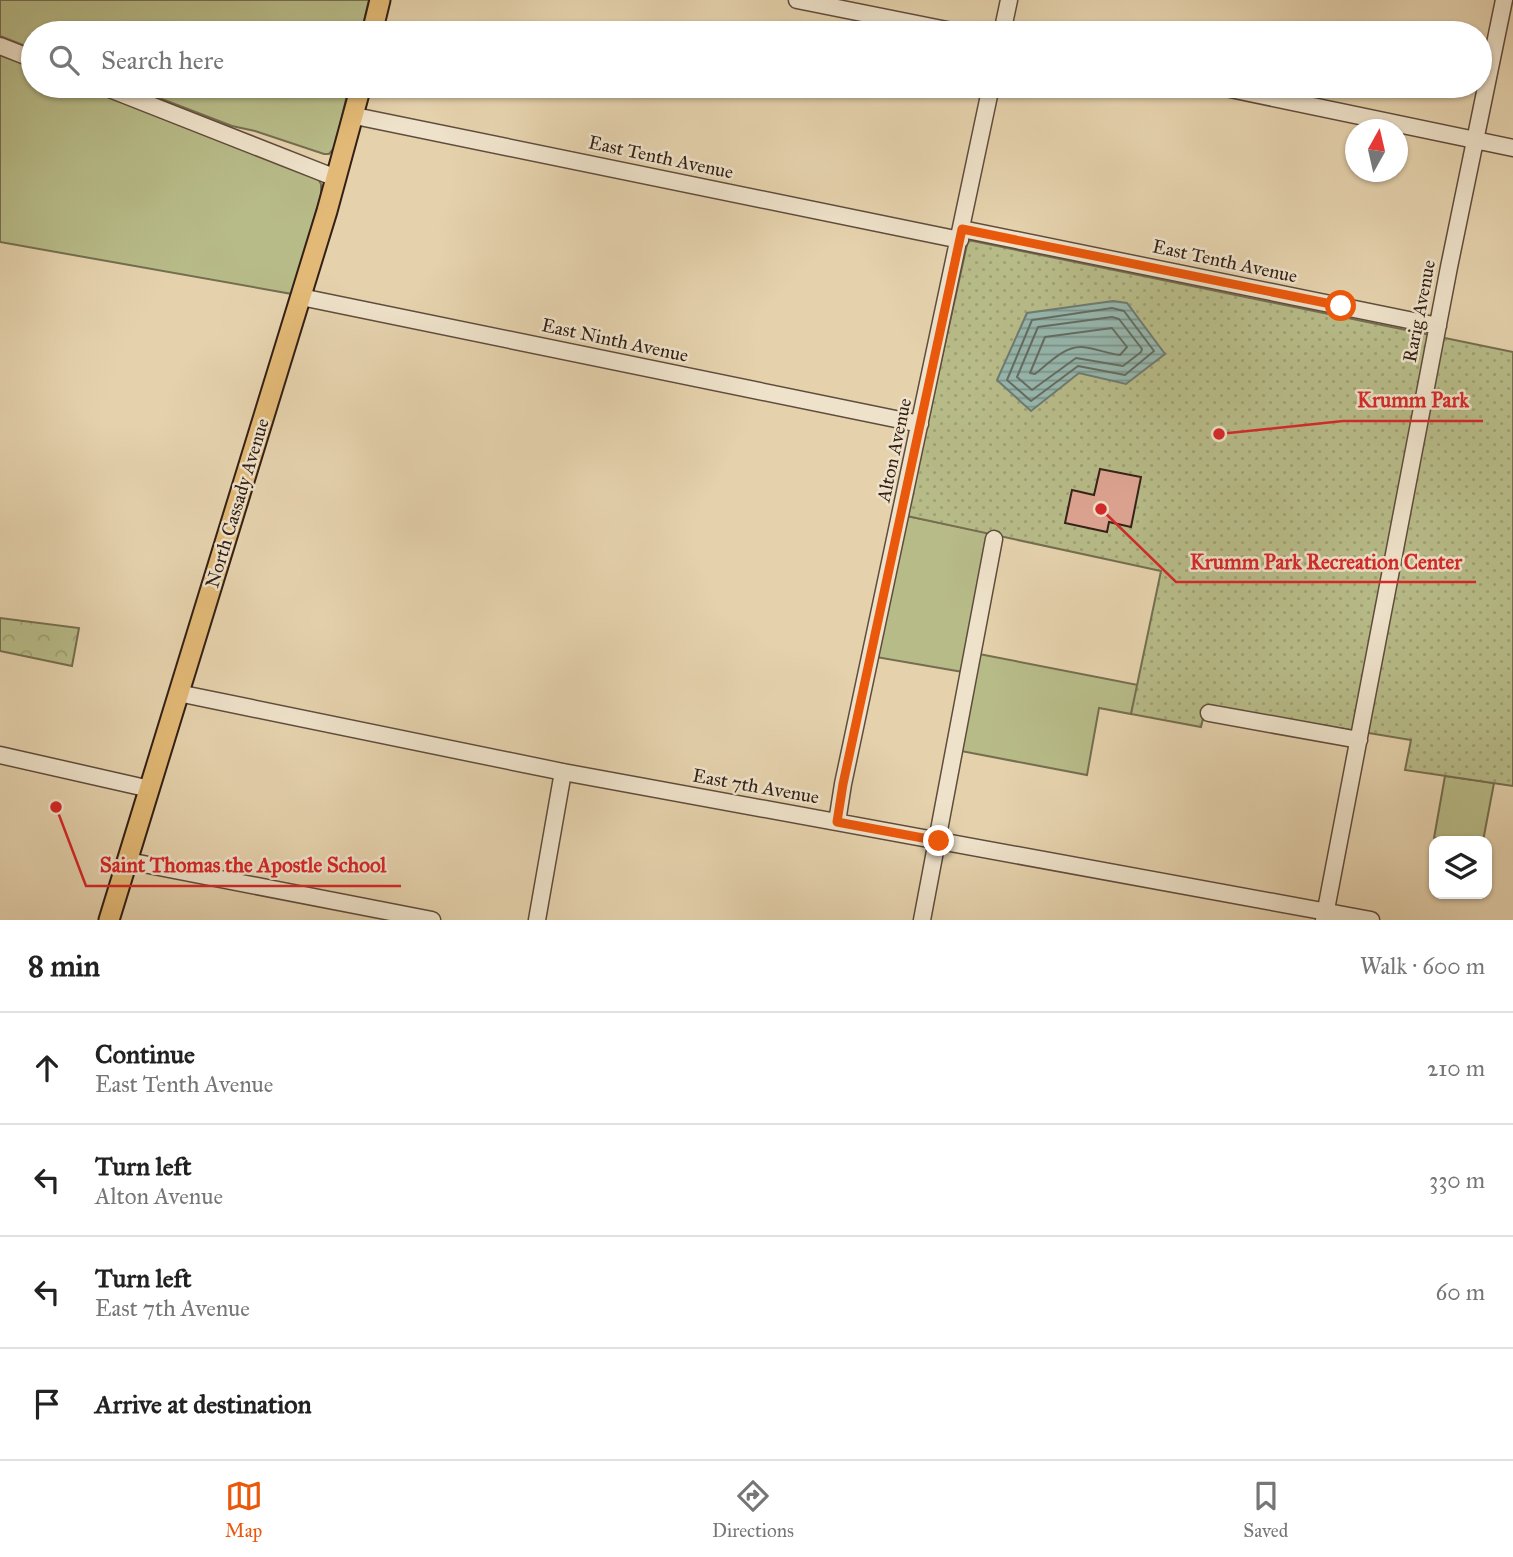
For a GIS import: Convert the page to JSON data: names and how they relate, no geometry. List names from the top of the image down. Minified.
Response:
{"streets":{"main road":["North Cassady Avenue"],"street":["East Tenth Avenue","Rarig Avenue","East Ninth Avenue","Alton Avenue","East 7th Avenue"]},"crossings":[["East Tenth Avenue","Rarig Avenue"],["East Tenth Avenue","Alton Avenue"],["East Tenth Avenue","North Cassady Avenue"],["Rarig Avenue","East 7th Avenue"],["East Ninth Avenue","Alton Avenue"],["East Ninth Avenue","North Cassady Avenue"],["Alton Avenue","East 7th Avenue"],["North Cassady Avenue","East 7th Avenue"]],"places":["Krumm Park","Krumm Park Recreation Center","Saint Thomas the Apostle School"],"north":"top","page":{"search":"Search here","heading":["8 min","Walk · 600 m"],"list":[["Continue","East Tenth Avenue","210 m"],["Turn left","Alton Avenue","330 m"],["Turn left","East 7th Avenue","60 m"],"Arrive at destination"],"nav":["Map","Directions","Saved"]}}
